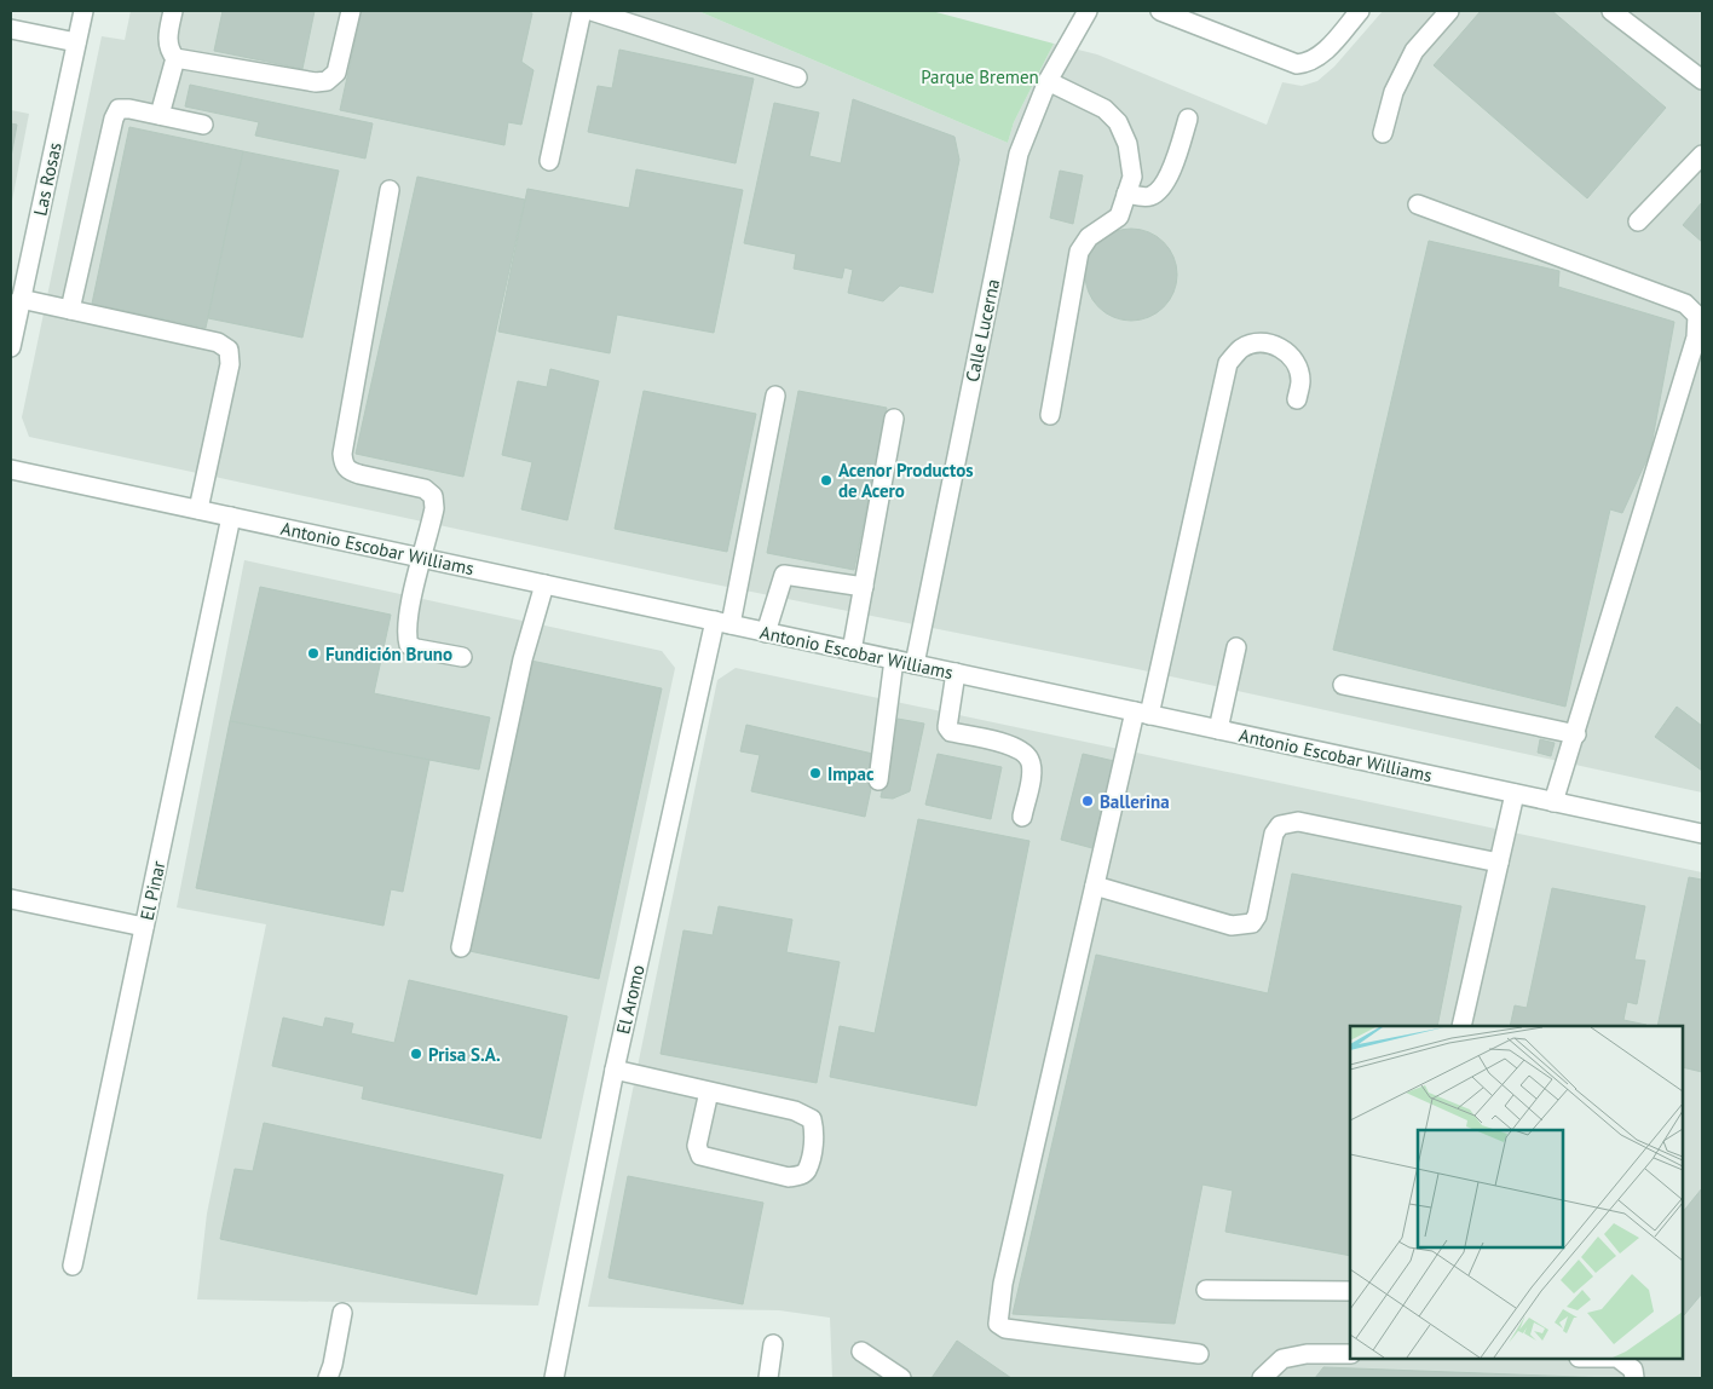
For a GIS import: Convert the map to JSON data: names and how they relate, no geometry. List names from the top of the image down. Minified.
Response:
{"streets":{"street":["Las Rosas","Calle Lucerna","Antonio Escobar Williams","El Pinar","El Aromo"]},"crossings":[["Calle Lucerna","Antonio Escobar Williams"],["Antonio Escobar Williams","El Pinar"],["Antonio Escobar Williams","El Aromo"]],"parks":["Parque Bremen"],"places":["Acenor Productos de Acero","Fundición Bruno","Impac","Ballerina","Prisa S.A."]}
